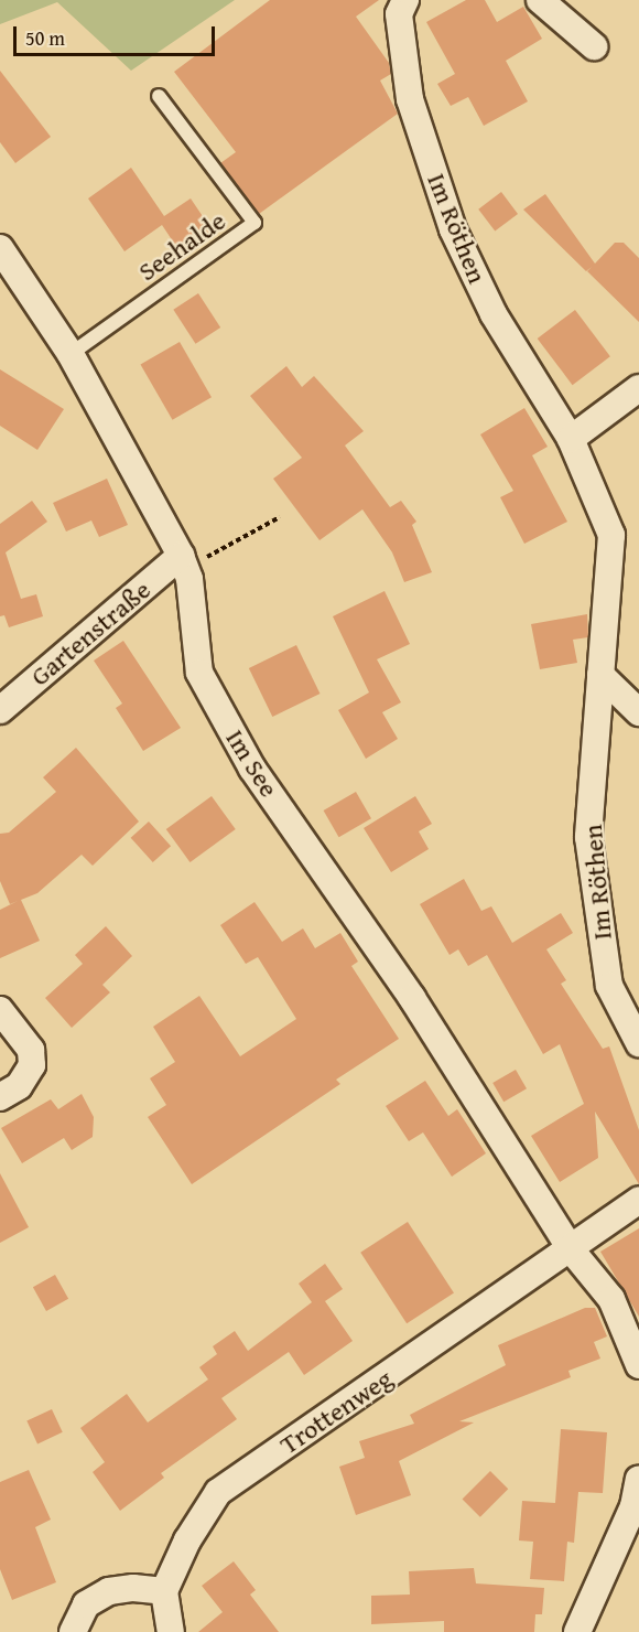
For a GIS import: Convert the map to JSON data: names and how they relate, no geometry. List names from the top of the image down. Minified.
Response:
{"streets":{"street":["Im Röthen","Gartenstraße","Im See","Trottenweg"],"lane":["Seehalde"]},"crossings":[["Seehalde","Im See"],["Gartenstraße","Im See"],["Im See","Trottenweg"]],"scale_bar":"50 m"}
